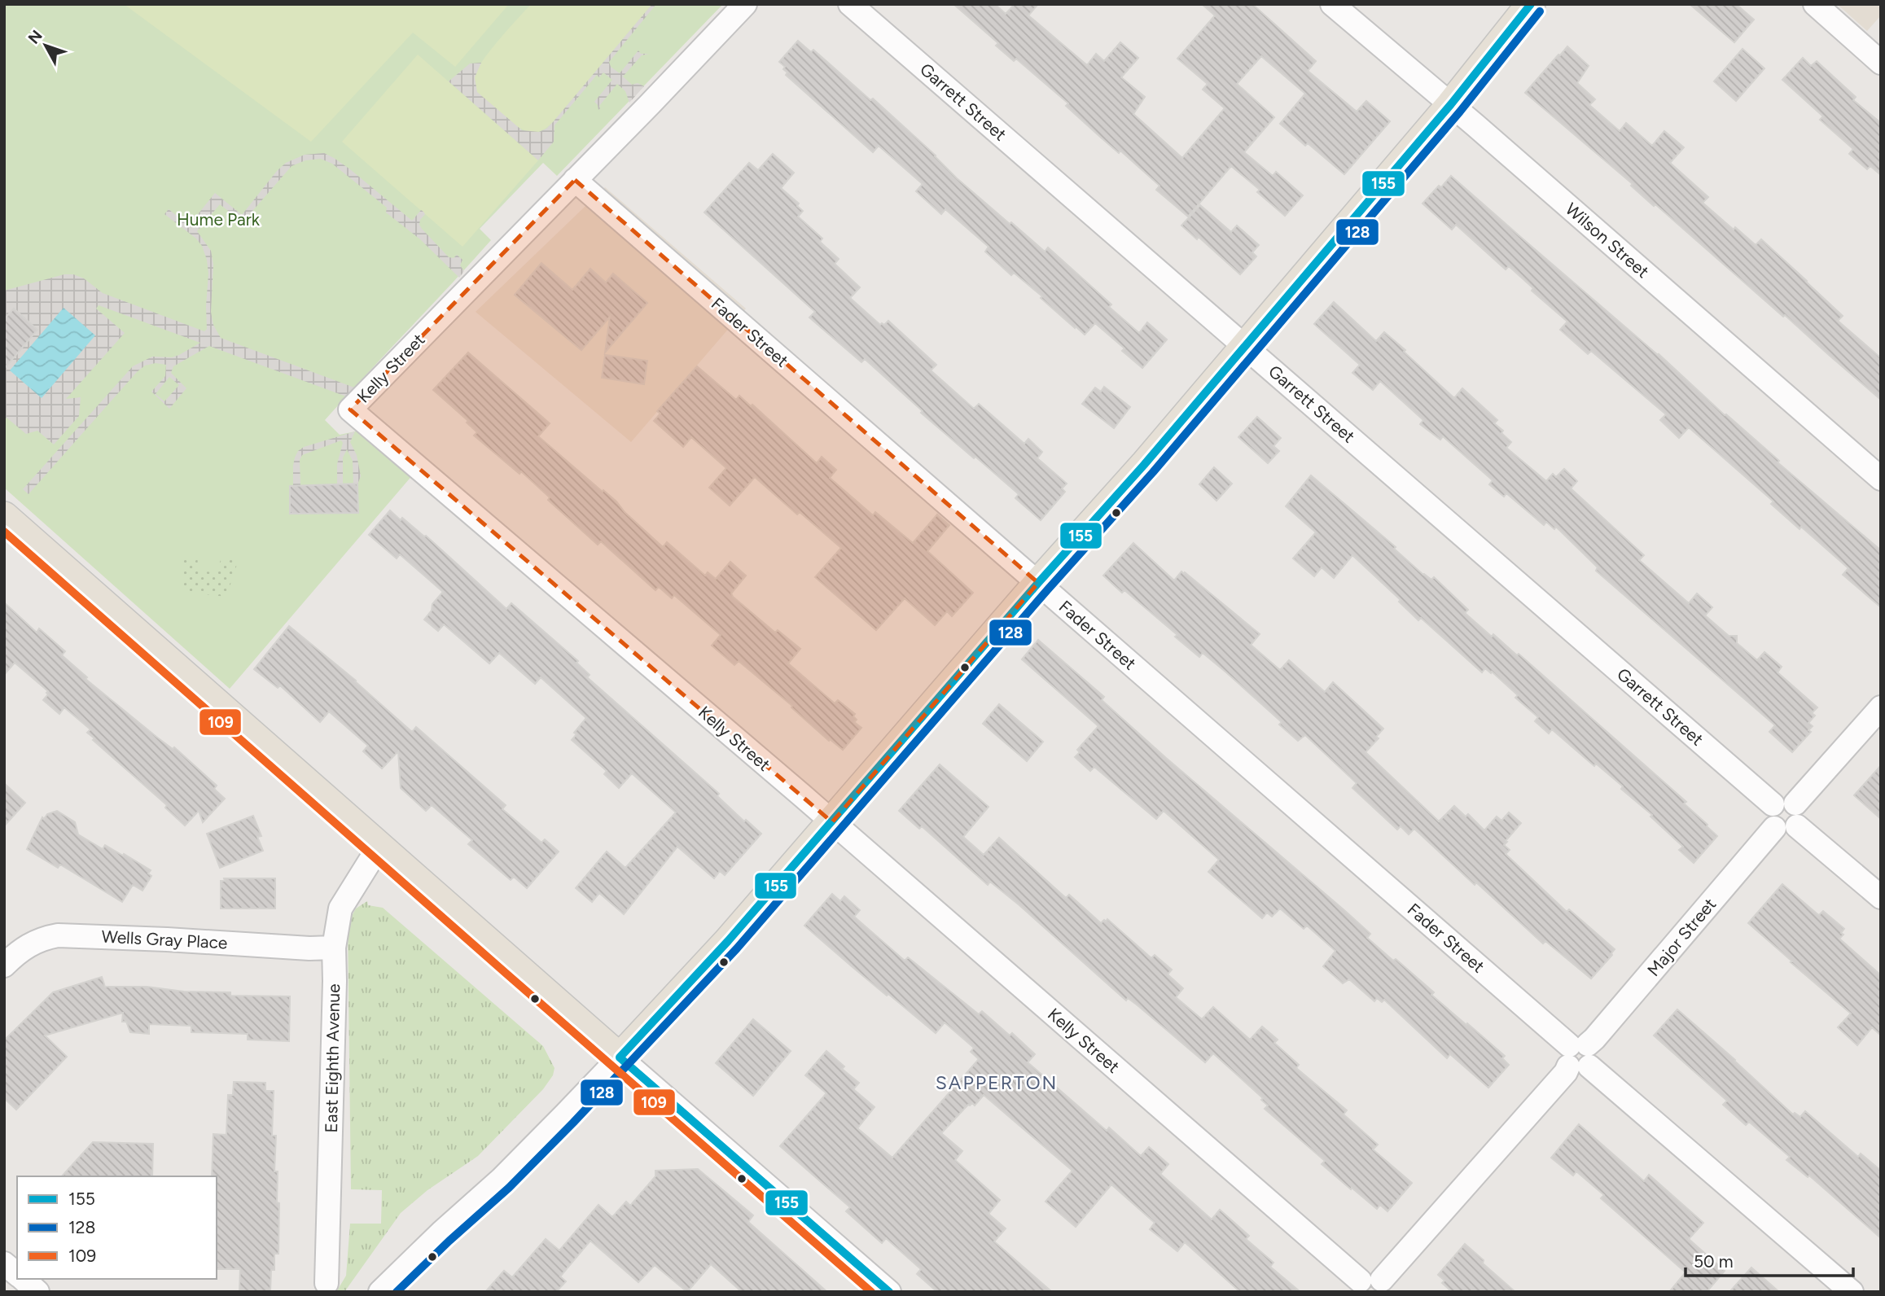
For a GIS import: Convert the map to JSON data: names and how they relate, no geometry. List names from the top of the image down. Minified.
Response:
{"streets":{"street":["Garrett Street","Wilson Street","Fader Street","Kelly Street","Major Street","Wells Gray Place","East Eighth Avenue"]},"crossings":[["Garrett Street","Major Street"],["Fader Street","Kelly Street"],["Fader Street","Major Street"],["Kelly Street","Major Street"],["Wells Gray Place","East Eighth Avenue"]],"districts":["SAPPERTON"],"parks":["Hume Park"],"lines":["transit line 155","transit line 128","transit line 109"],"legend":["155","128","109"],"scale_bar":"50 m","north":"top left"}
